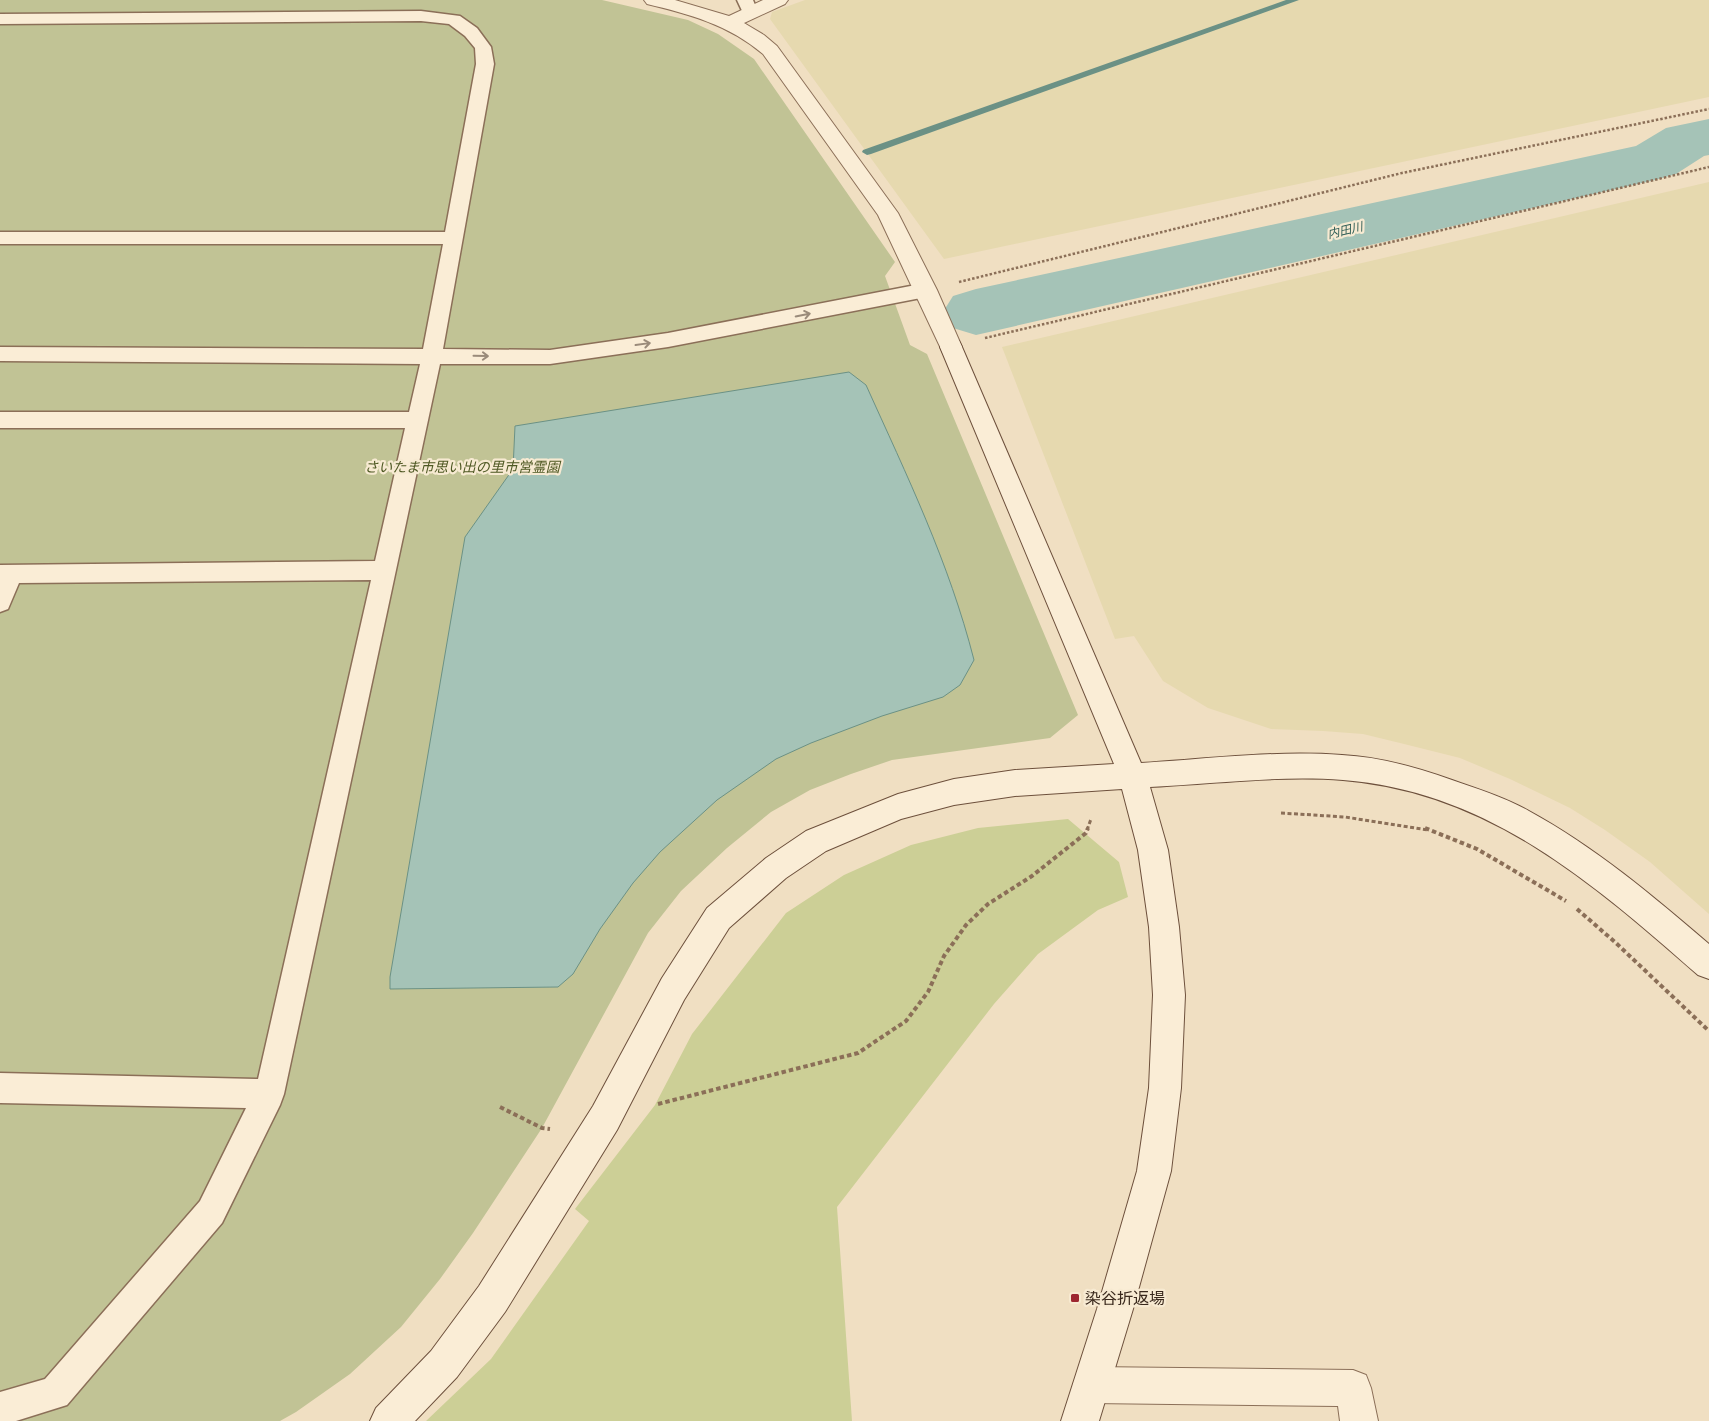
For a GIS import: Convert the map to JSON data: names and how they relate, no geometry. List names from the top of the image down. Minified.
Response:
{"water":["内田川"],"parks":["さいたま市思い出の里市営霊園"],"places":{"transit":["染谷折返場"]}}
